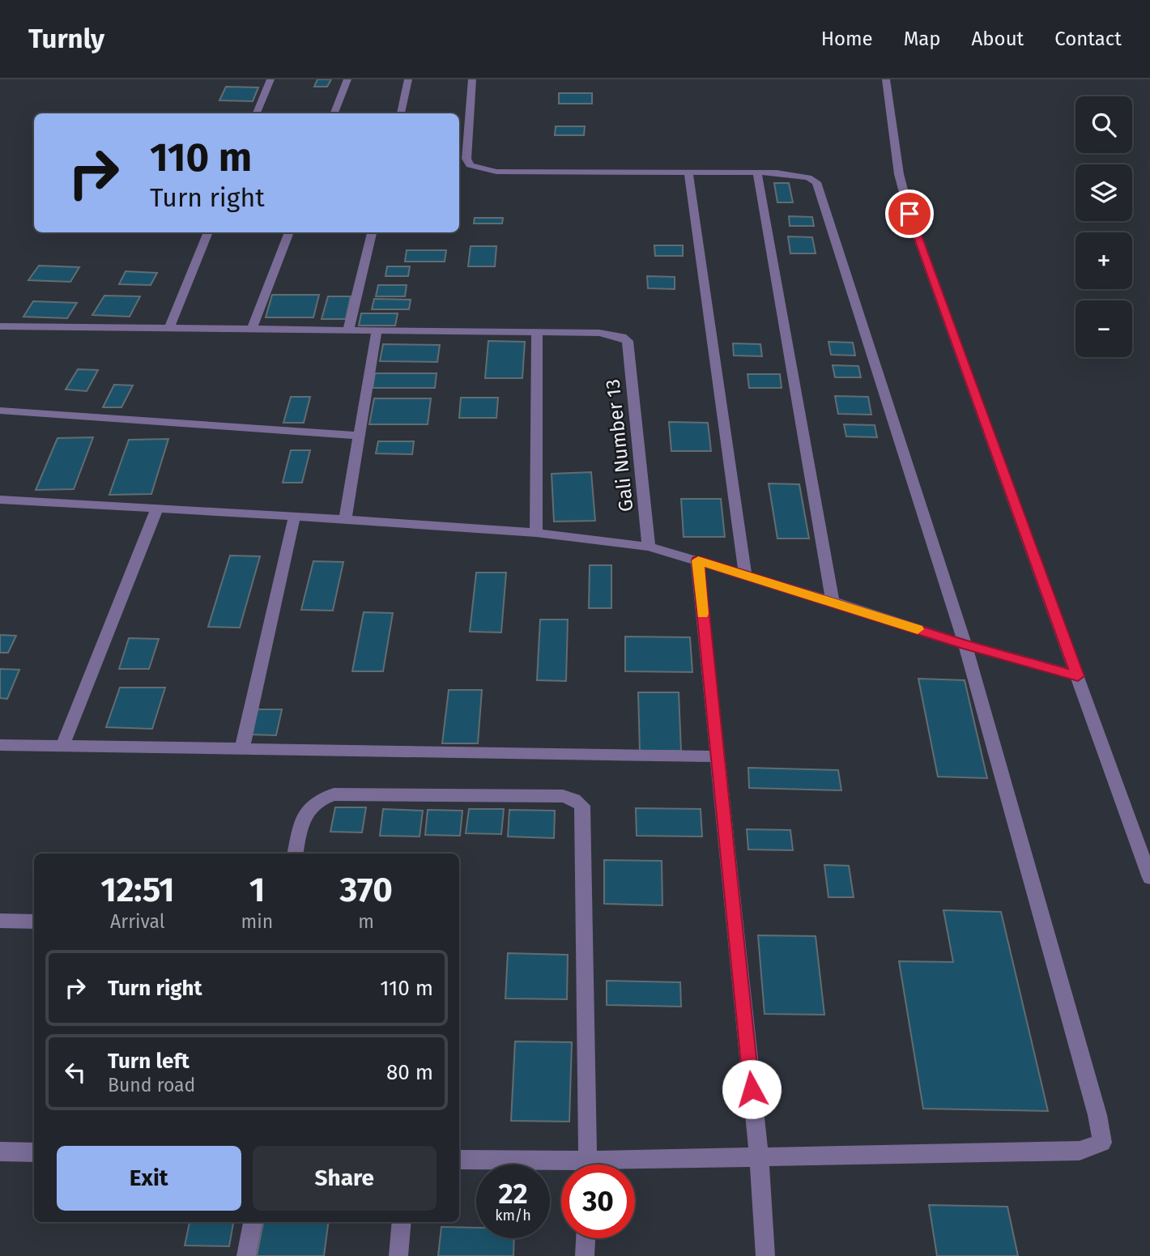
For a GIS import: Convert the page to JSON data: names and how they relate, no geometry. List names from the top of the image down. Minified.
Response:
{"streets":{"street":["Gali Number 13"]},"page":{"header":"Turnly","nav":["Home","Map","About","Contact"],"map_buttons":["+","−"],"turn":["110 m","Turn right"],"eta":["12:51","Arrival","1","min","370","m"],"list":[{"name":"Turn right","value":"110 m"},{"name":"Turn left","note":"Bund road","value":"80 m"}],"buttons":["Exit","Share"],"speed":"22 km/h","limit":"30"}}
